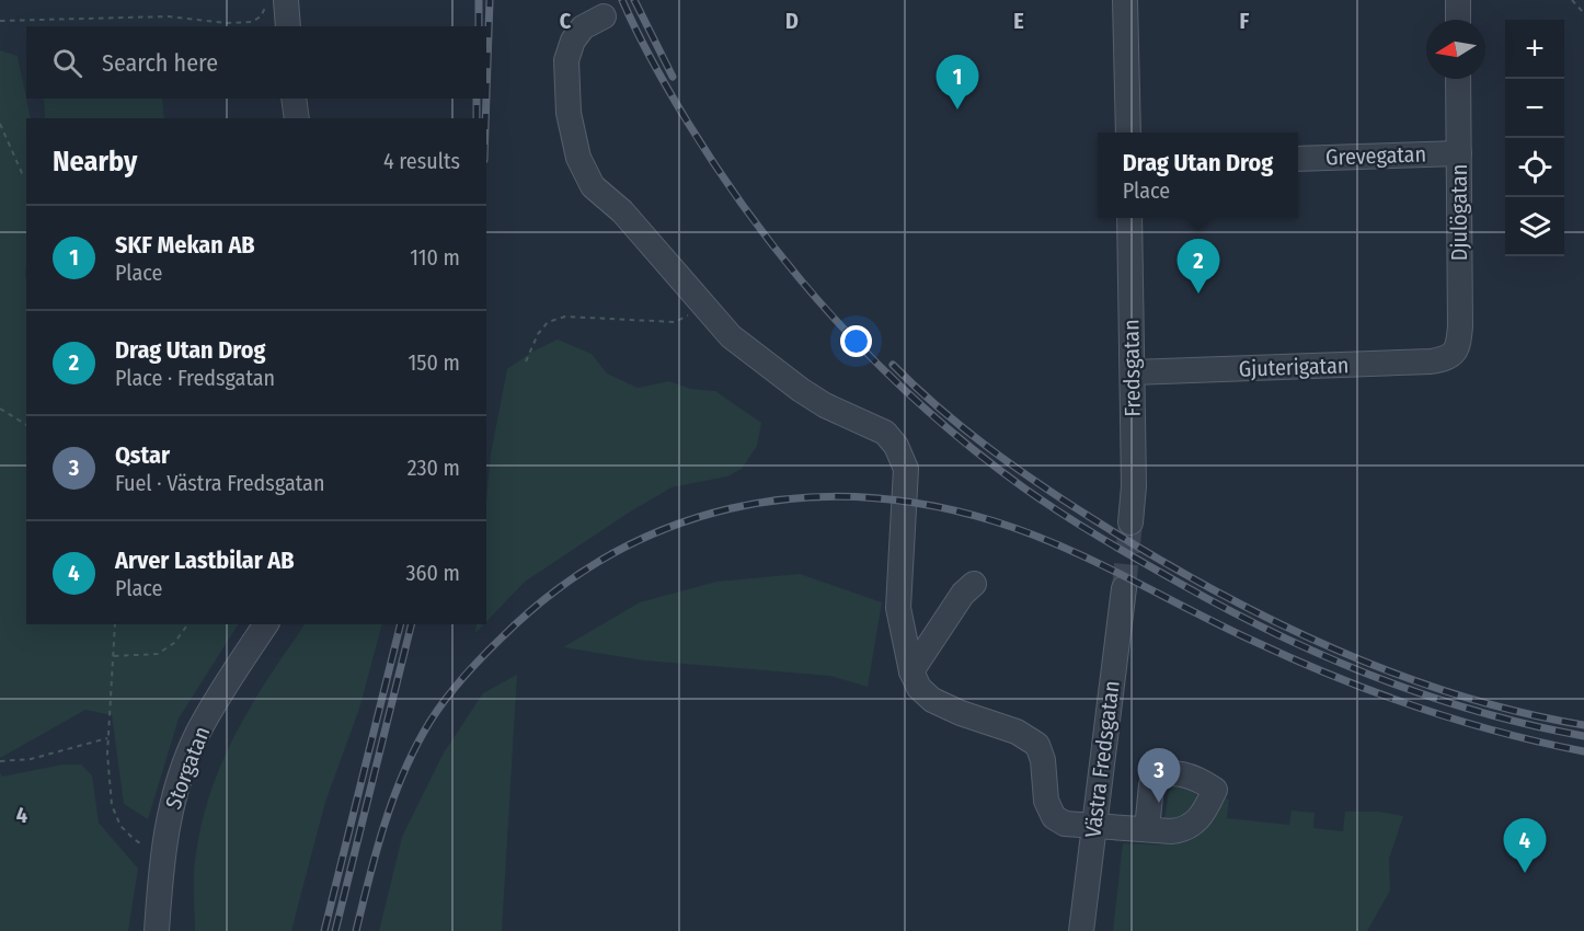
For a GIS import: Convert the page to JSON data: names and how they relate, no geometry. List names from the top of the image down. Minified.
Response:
{"streets":{"street":["Grevegatan","Djulögatan","Gjuterigatan","Fredsgatan","Västra Fredsgatan","Storgatan"]},"crossings":[["Grevegatan","Djulögatan"],["Djulögatan","Gjuterigatan"],["Gjuterigatan","Fredsgatan"]],"north":"left","page":{"map_buttons":["+","−"],"search":"Search here","pins":["1","2","3","4"],"heading":["Nearby","4 results"],"popup":["Drag Utan Drog","Place"],"list":[{"mark":"1","name":"SKF Mekan AB","note":"Place","value":"110 m"},{"mark":"2","name":"Drag Utan Drog","note":"Place · Fredsgatan","value":"150 m"},{"mark":"3","name":"Qstar","note":"Fuel · Västra Fredsgatan","value":"230 m"},{"mark":"4","name":"Arver Lastbilar AB","note":"Place","value":"360 m"}]},"grid":{"columns":["C","D","E","F"],"rows":["4"]}}
